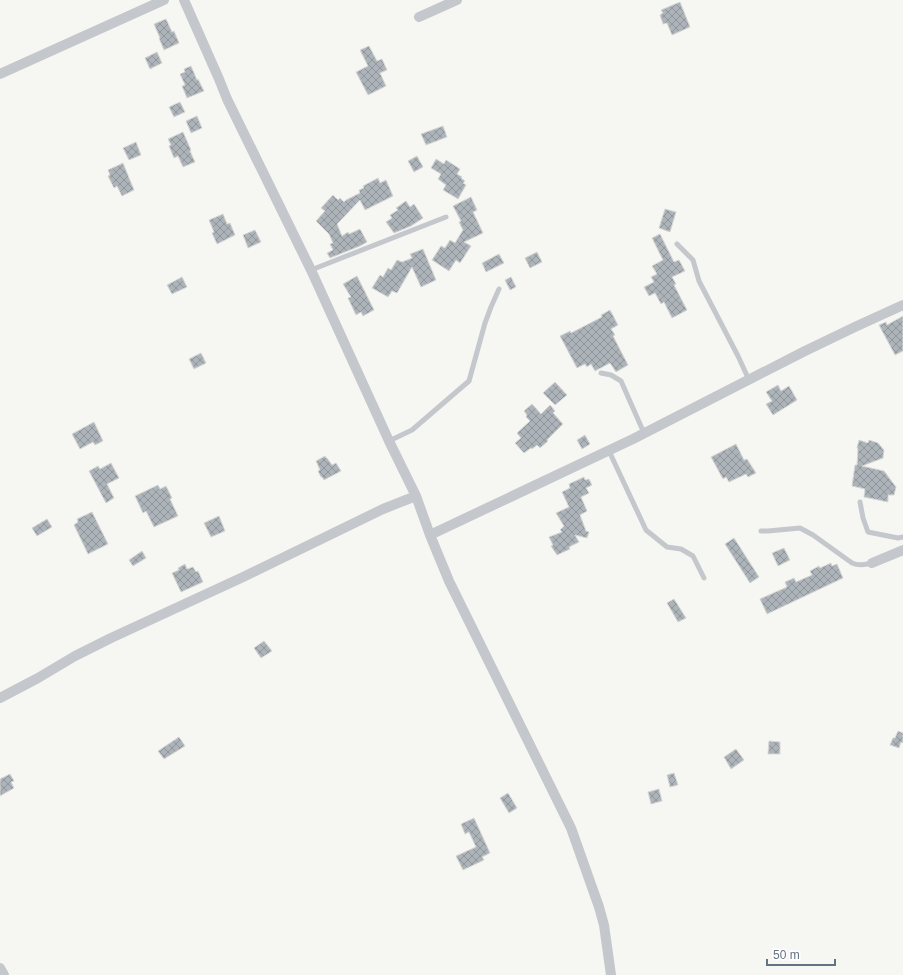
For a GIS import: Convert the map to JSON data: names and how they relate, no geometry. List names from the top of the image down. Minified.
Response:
{"scale_bar":"50 m"}
